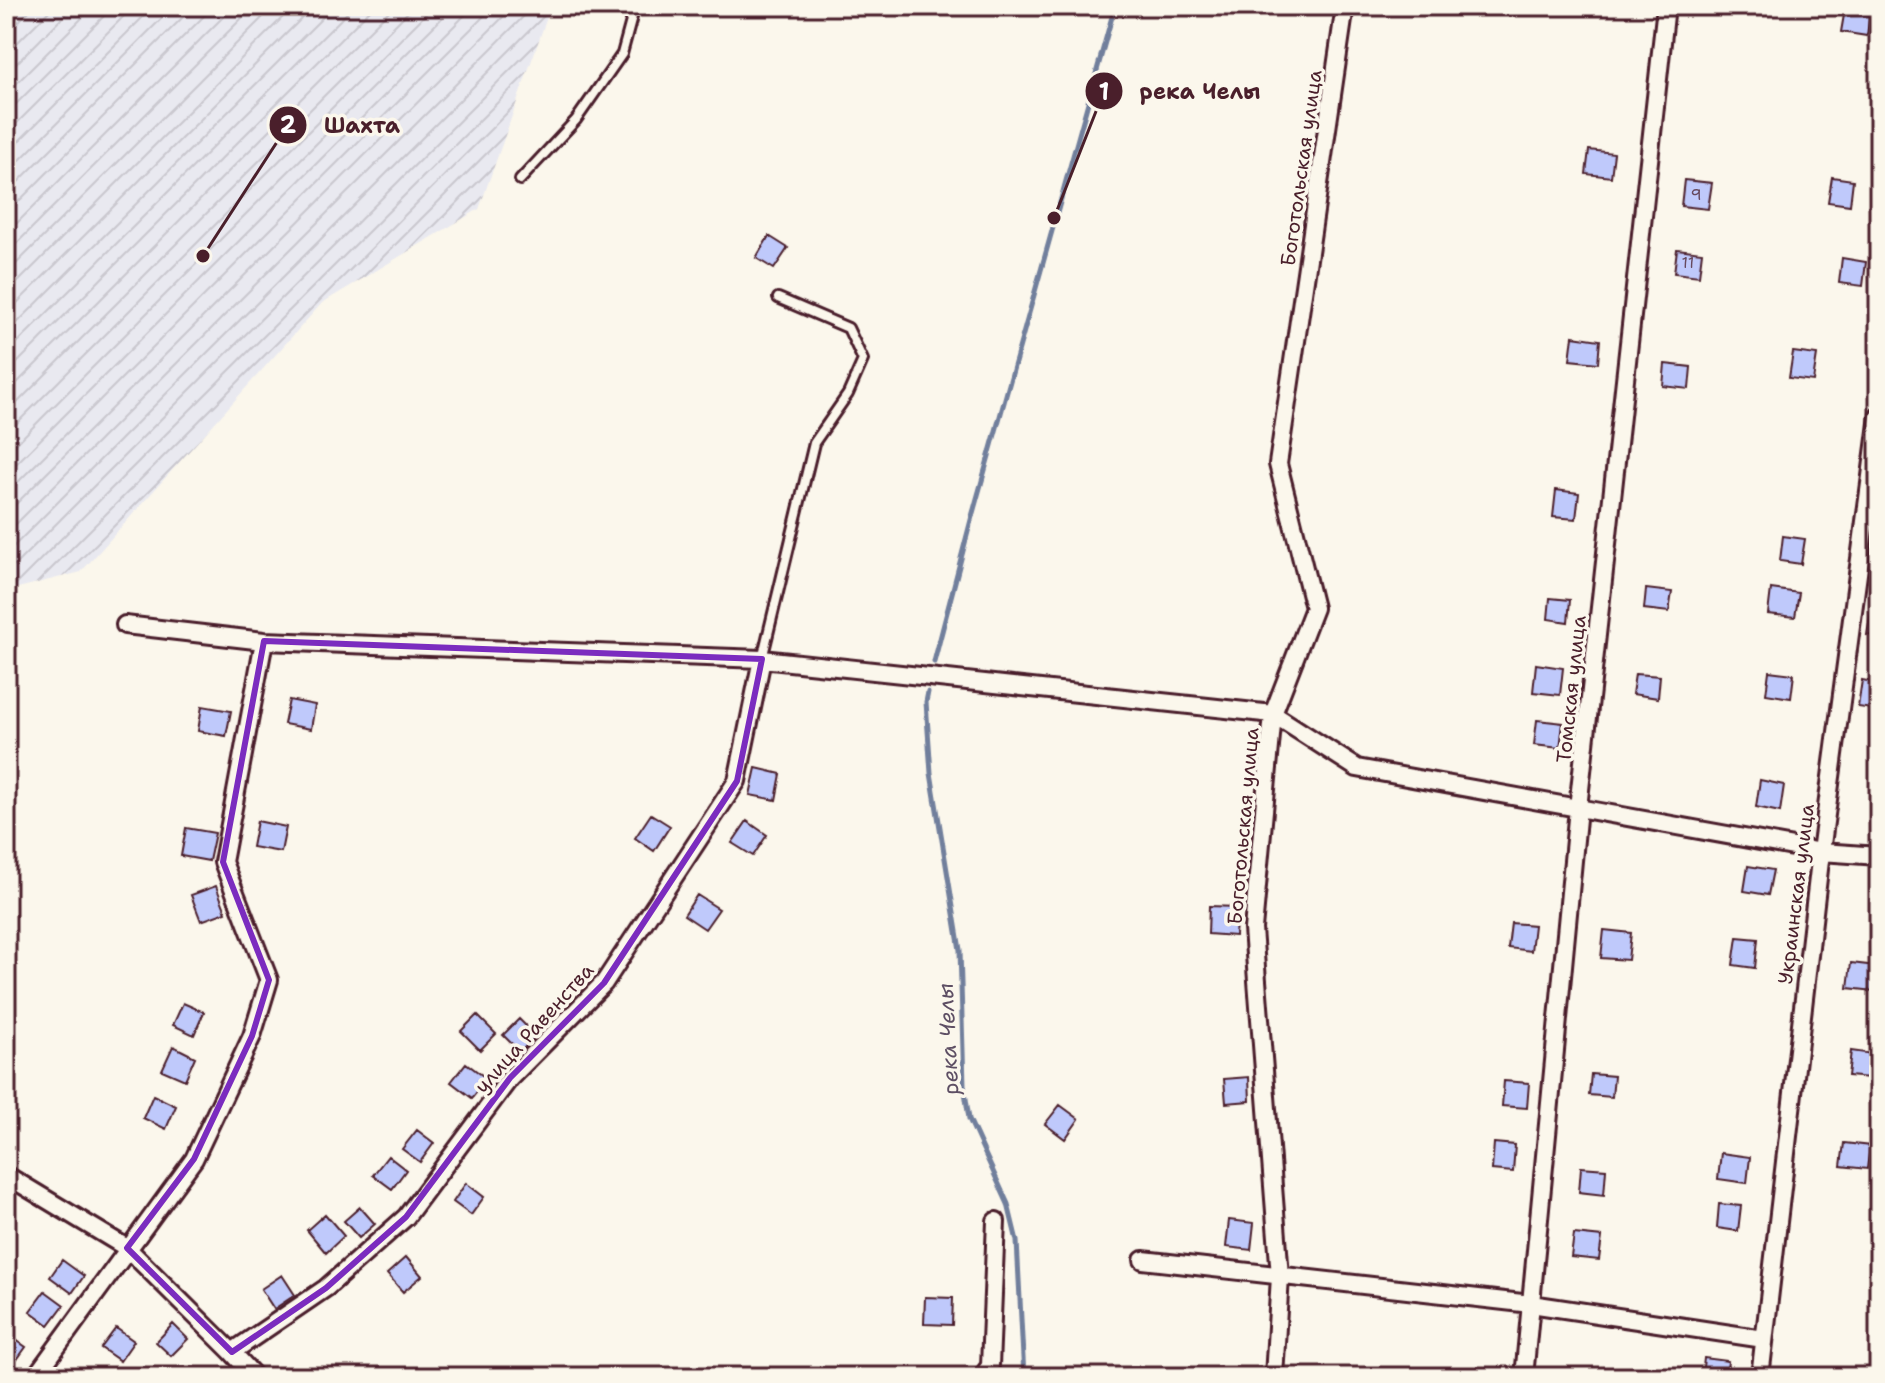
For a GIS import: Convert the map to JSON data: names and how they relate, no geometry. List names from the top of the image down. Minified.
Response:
{"streets":{"street":["Боготольская улица","Томская улица","Украинская улица","улица Равенства"]},"water":["река Челы"],"places":["река Челы","Шахта"],"house_numbers":["9","11"]}
